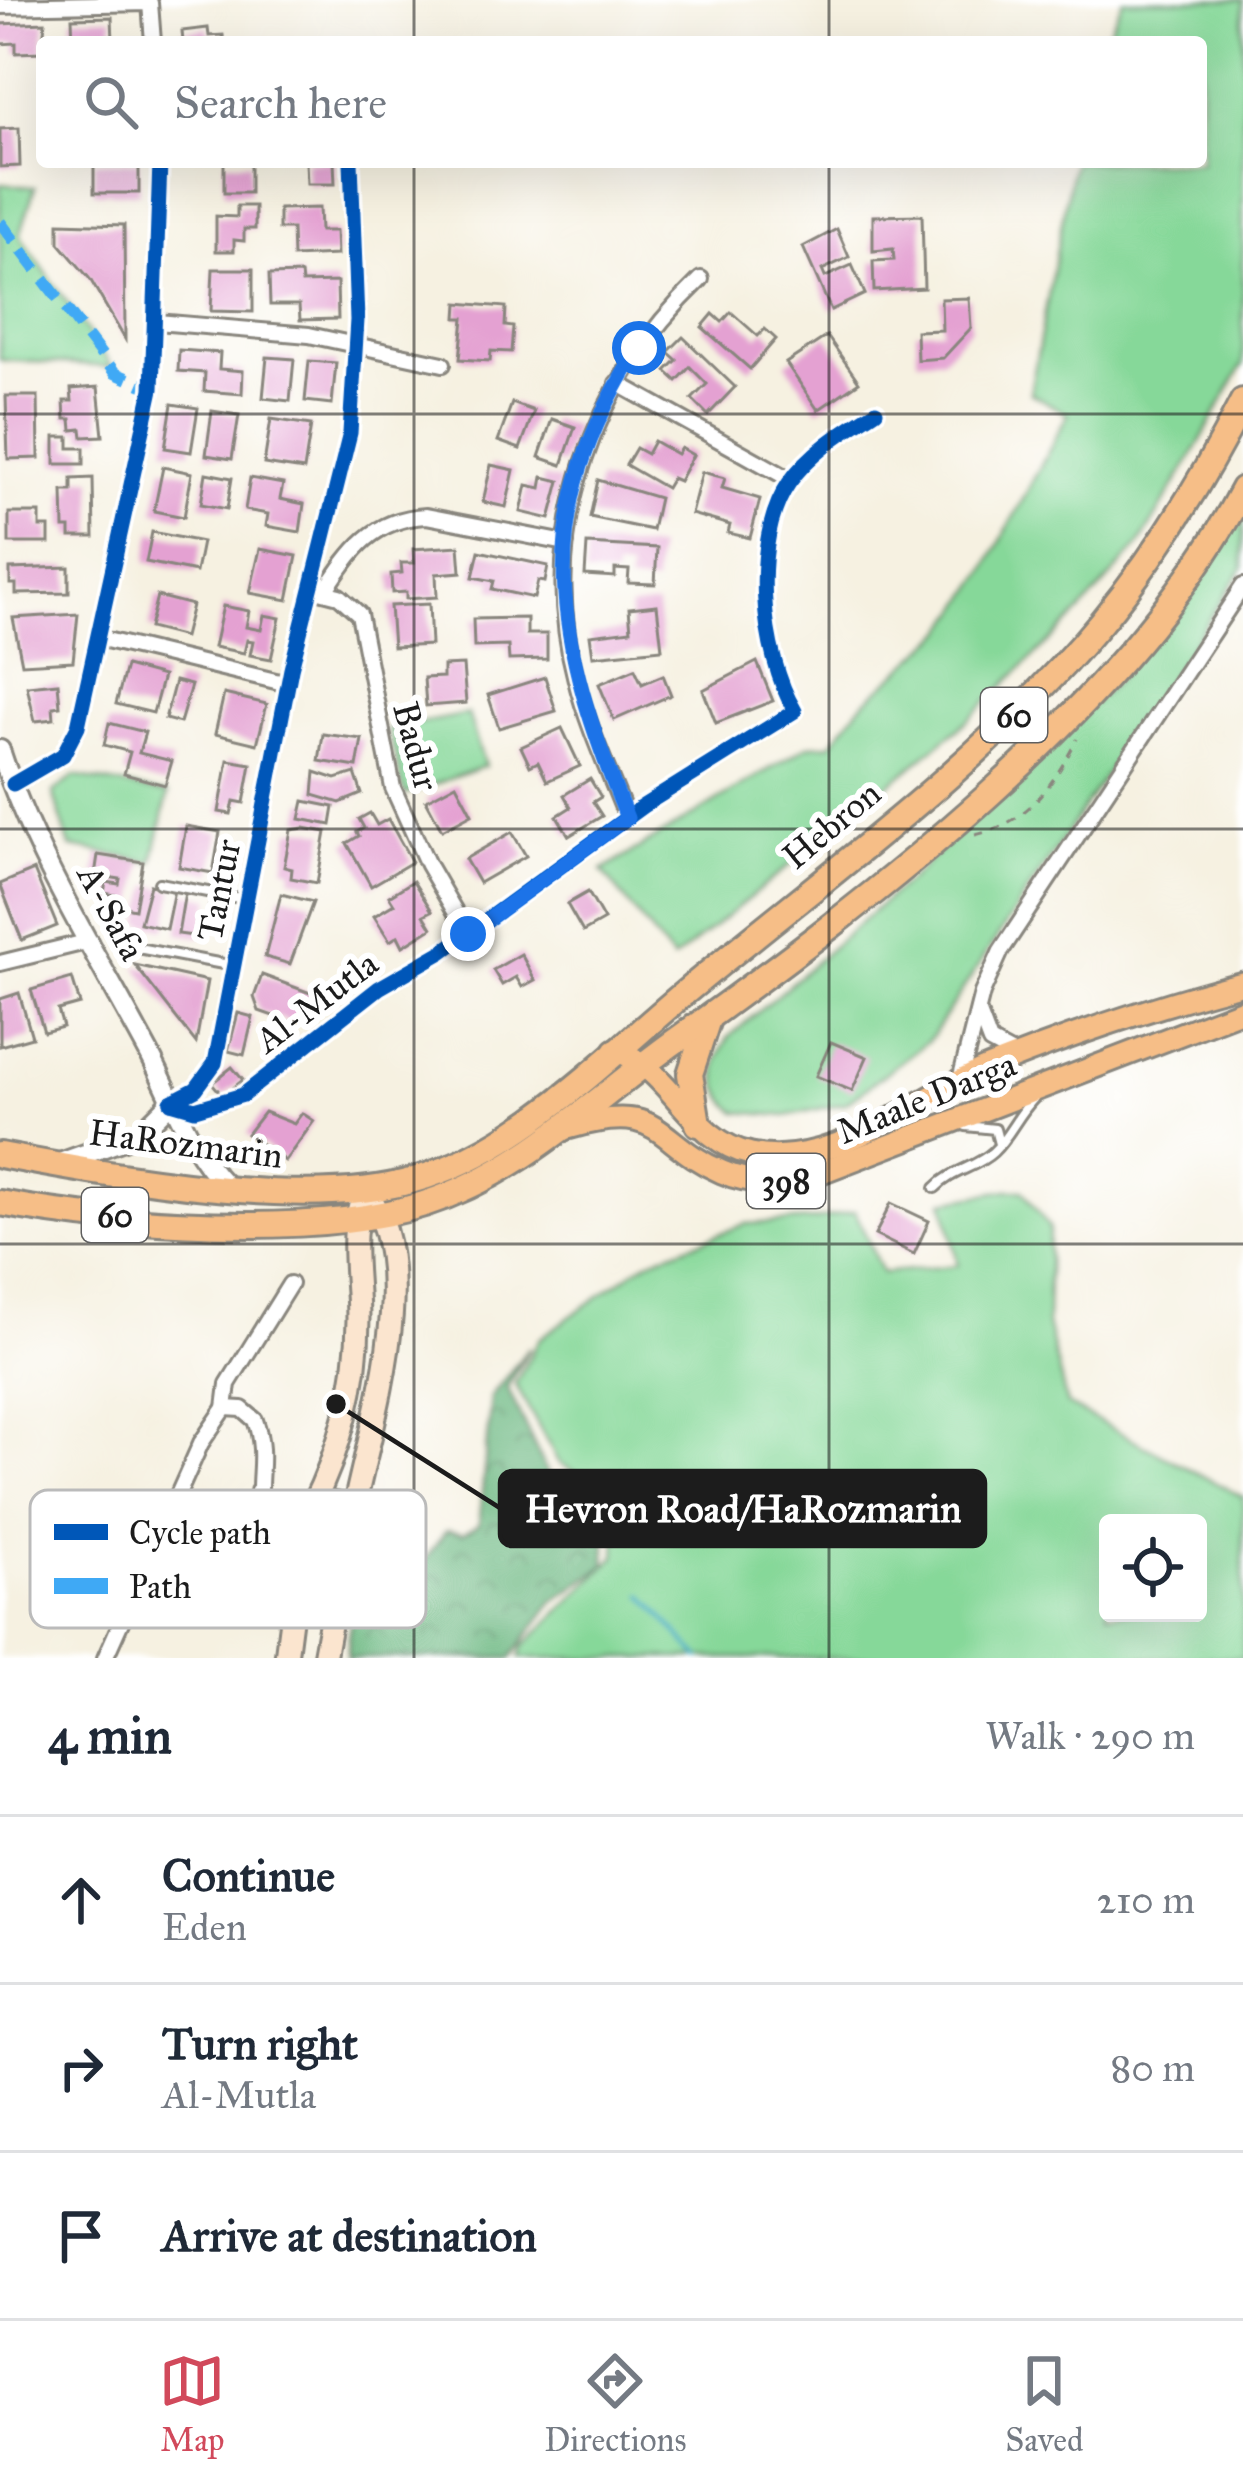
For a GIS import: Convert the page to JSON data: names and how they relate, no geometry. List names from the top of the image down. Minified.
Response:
{"streets":{"highway":["60","Hebron","HaRozmarin"],"main road":["Maale Darga","398"],"street":["Badur","Tantur","A-Safa","Al-Mutla"]},"crossings":[["60","Maale Darga"],["60","HaRozmarin"],["Badur","Tantur"],["Badur","Al-Mutla"],["Hebron","Maale Darga"],["Hebron","HaRozmarin"],["Tantur","A-Safa"],["Tantur","Al-Mutla"],["A-Safa","Al-Mutla"],["A-Safa","HaRozmarin"]],"places":["Hevron Road/HaRozmarin"],"legend":["Cycle path","Path"],"page":{"search":"Search here","heading":["4 min","Walk · 290 m"],"list":[["Continue","Eden","210 m"],["Turn right","Al-Mutla","80 m"],"Arrive at destination"],"nav":["Map","Directions","Saved"]}}
